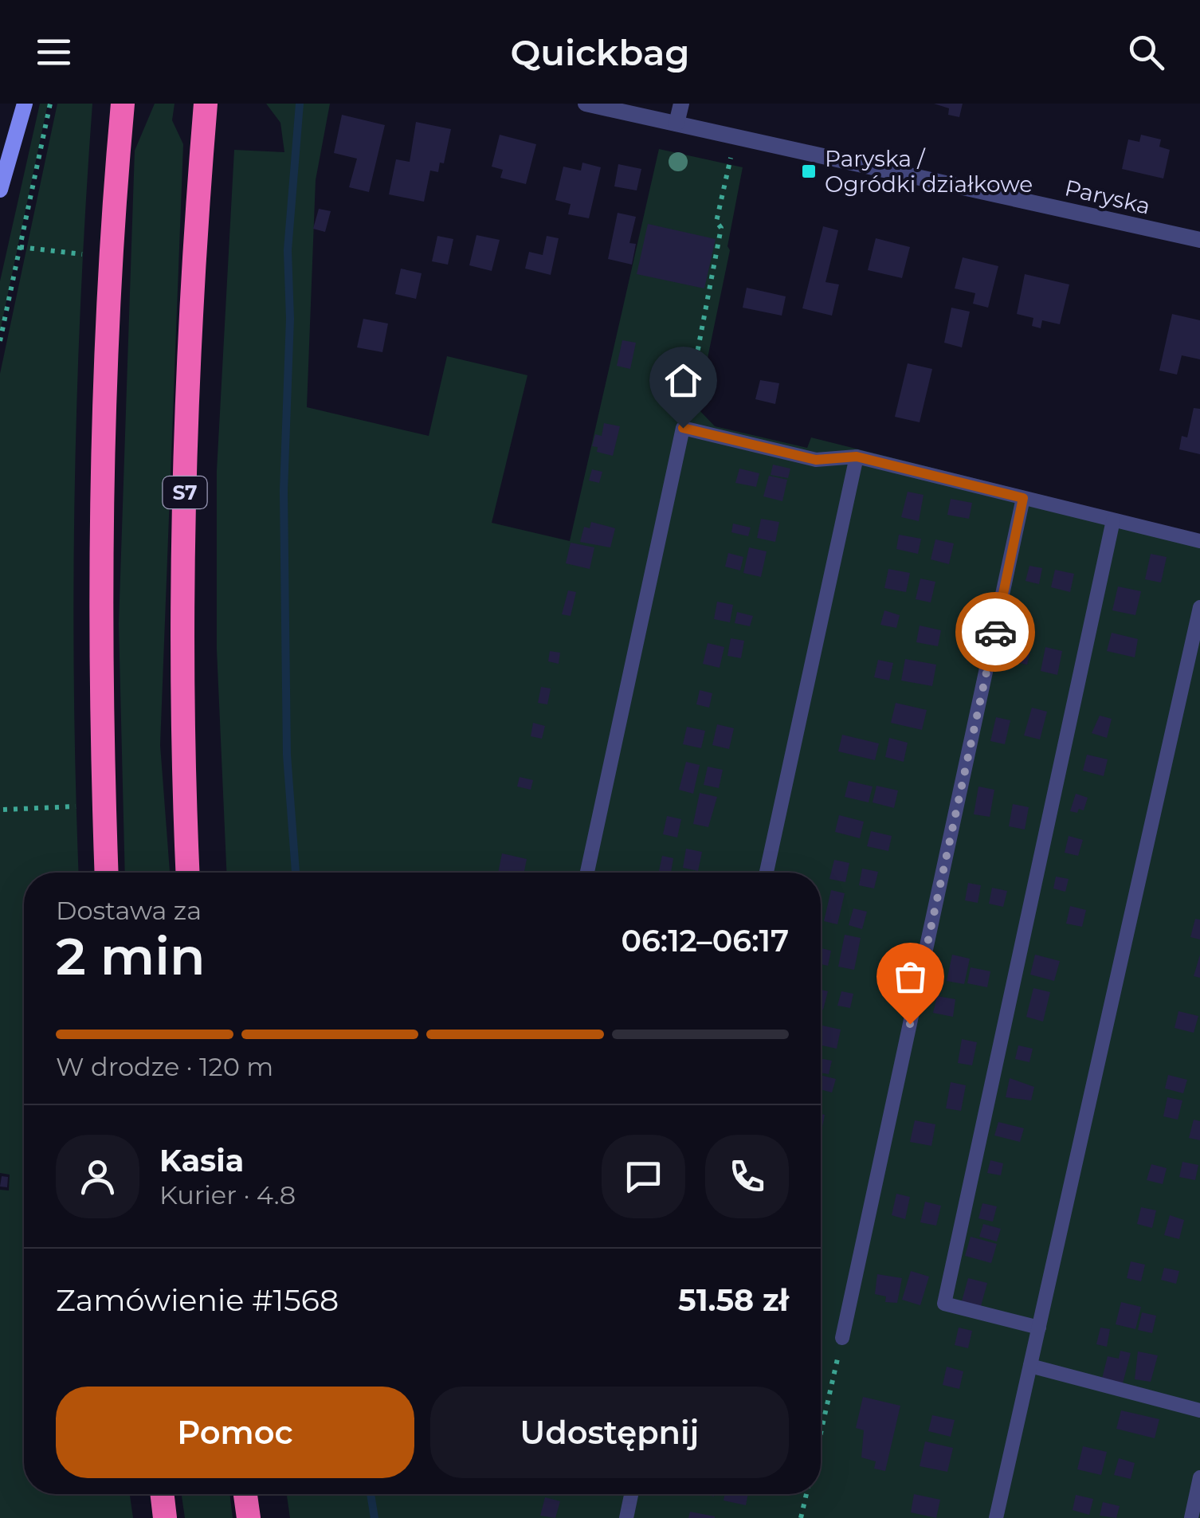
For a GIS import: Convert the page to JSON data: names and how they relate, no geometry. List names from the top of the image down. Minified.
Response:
{"streets":{"highway":["S7"],"street":["Paryska"]},"places":{"transit":["Paryska / Ogródki działkowe"]},"page":{"header":"Quickbag","heading":["2 min","Dostawa za","06:12–06:17"],"panel":["Kasia","Kurier · 4.8","Zamówienie #1568","51.58 zł"],"bar":"W drodze · 120 m","buttons":["Pomoc","Udostępnij"]}}
